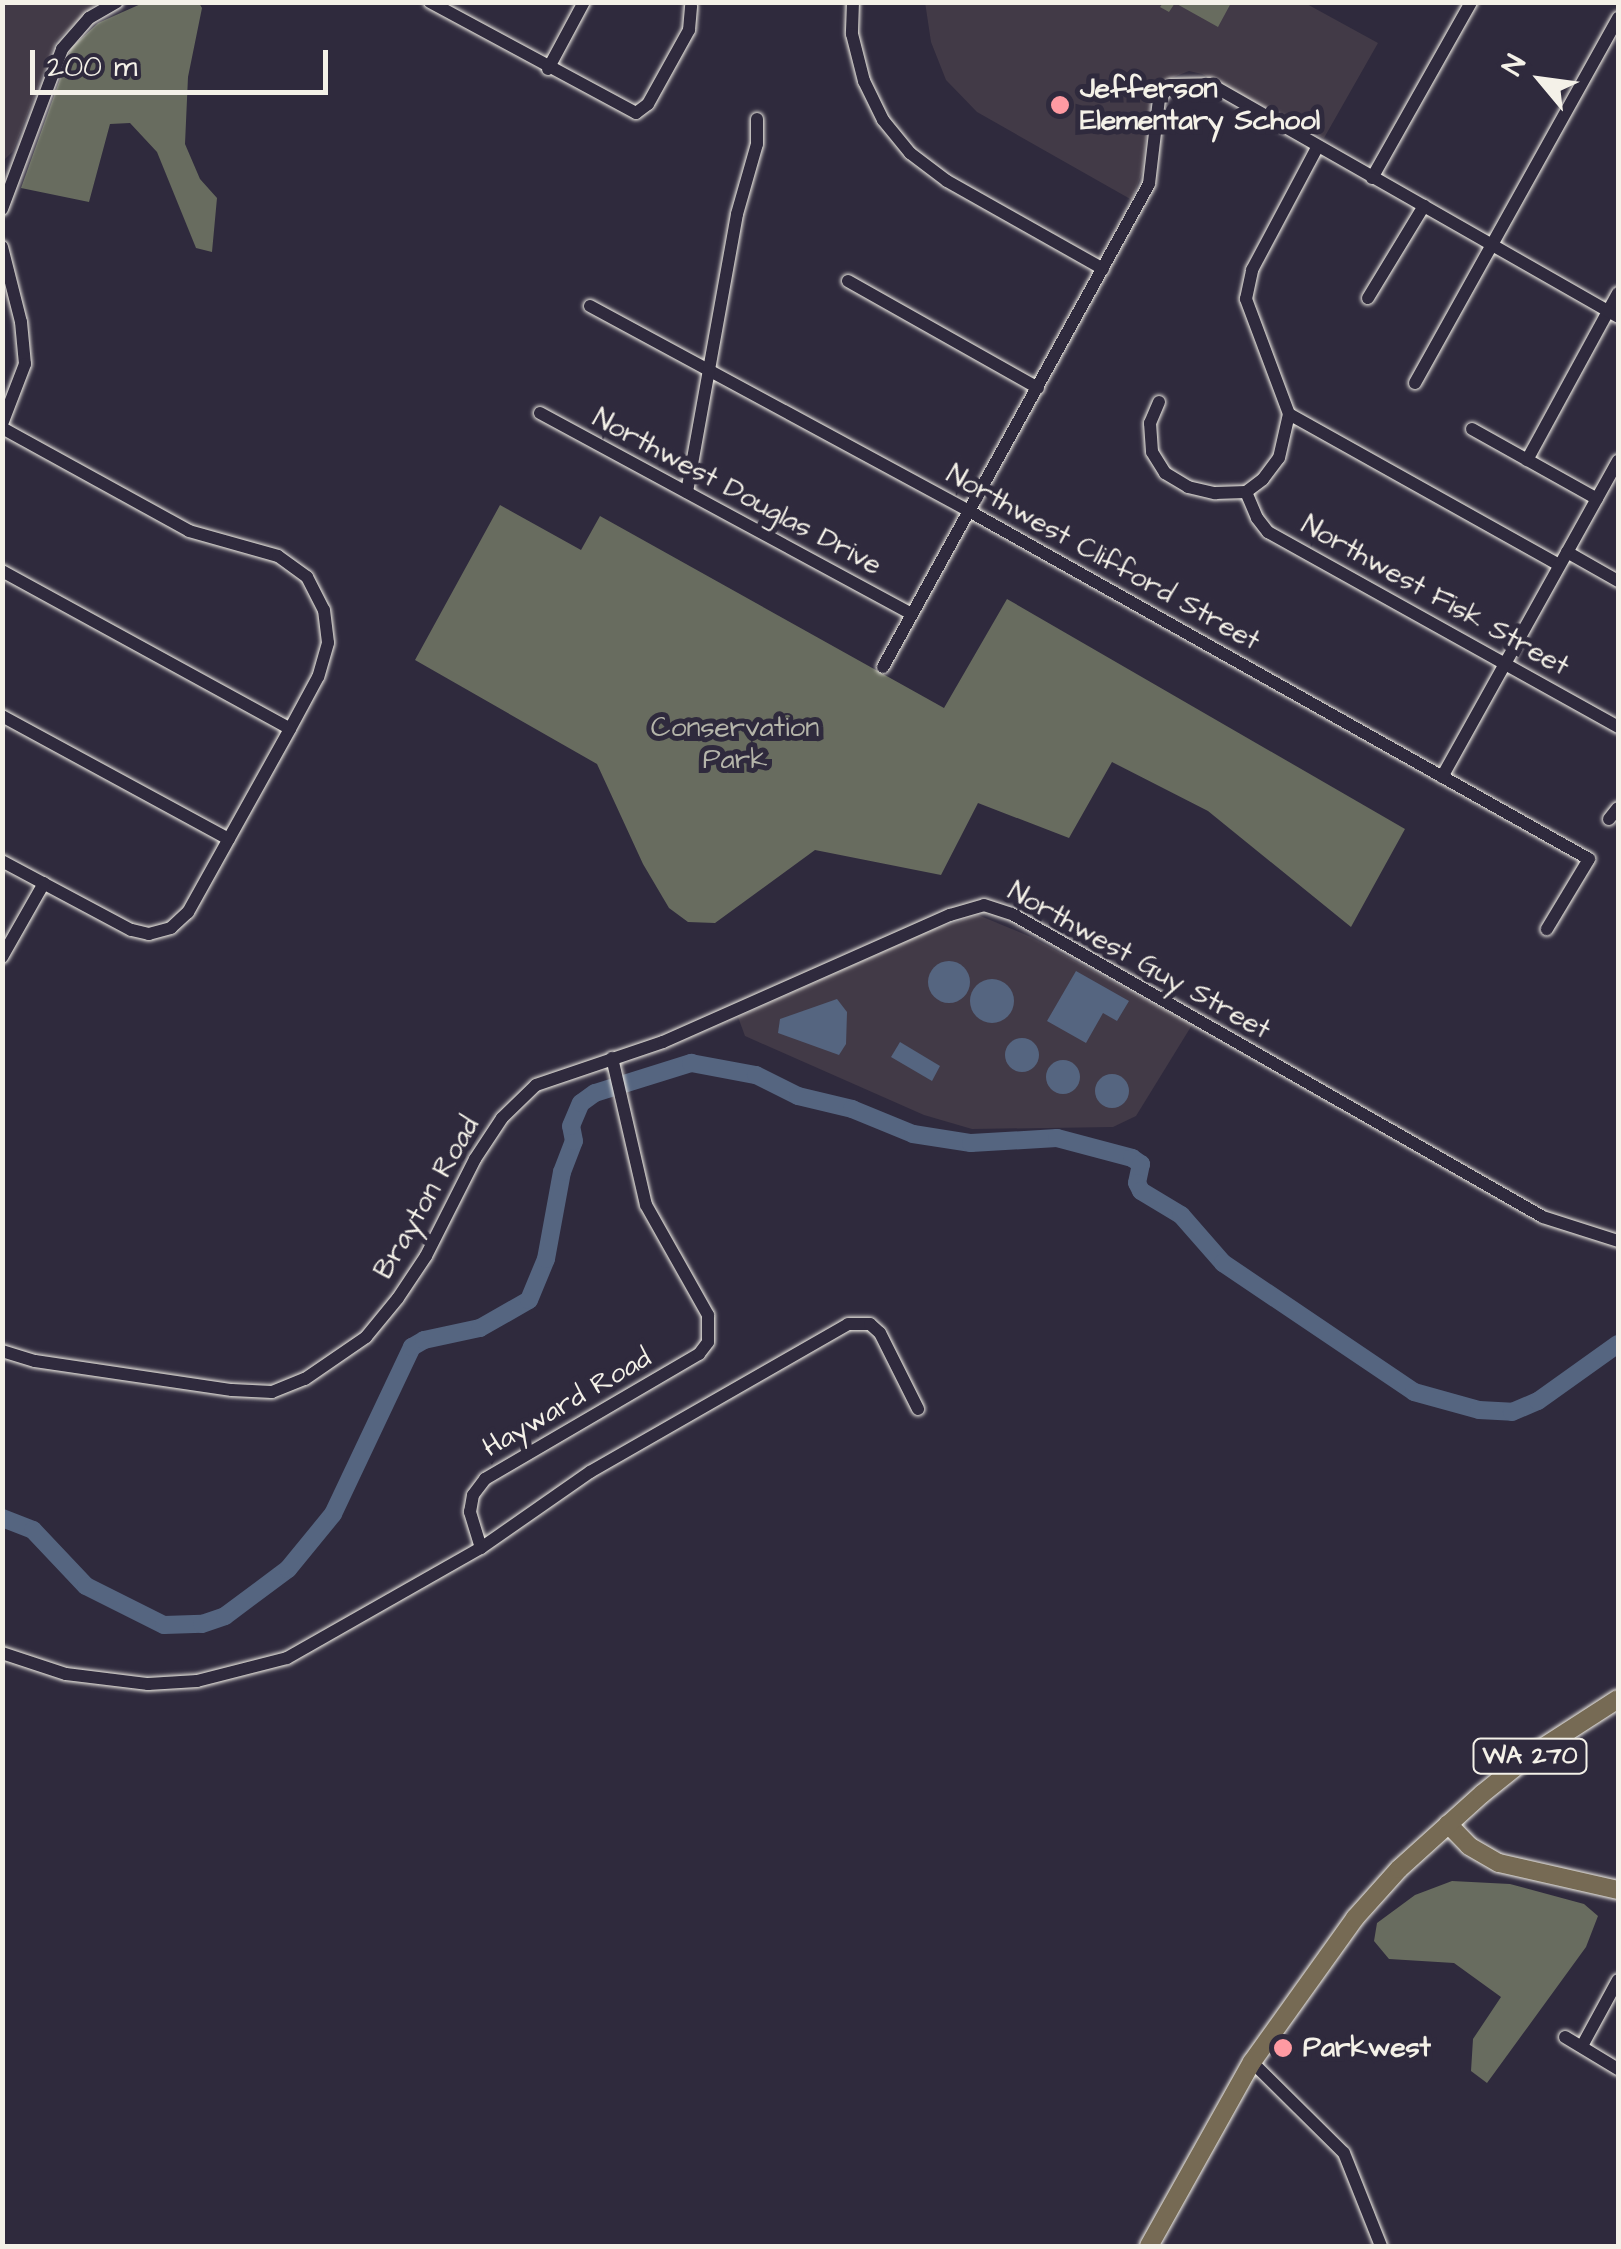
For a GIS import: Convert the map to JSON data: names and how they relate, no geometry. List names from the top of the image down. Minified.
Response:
{"streets":{"main road":["WA 270"],"street":["Northwest Douglas Drive","Northwest Clifford Street","Northwest Fisk Street","Northwest Guy Street","Brayton Road","Hayward Road"]},"crossings":[["Northwest Guy Street","Brayton Road"],["Northwest Guy Street","Hayward Road"],["Brayton Road","Hayward Road"]],"parks":["Conservation Park"],"places":["Jefferson Elementary School","Parkwest"],"scale_bar":"200 m","north":"top left"}
